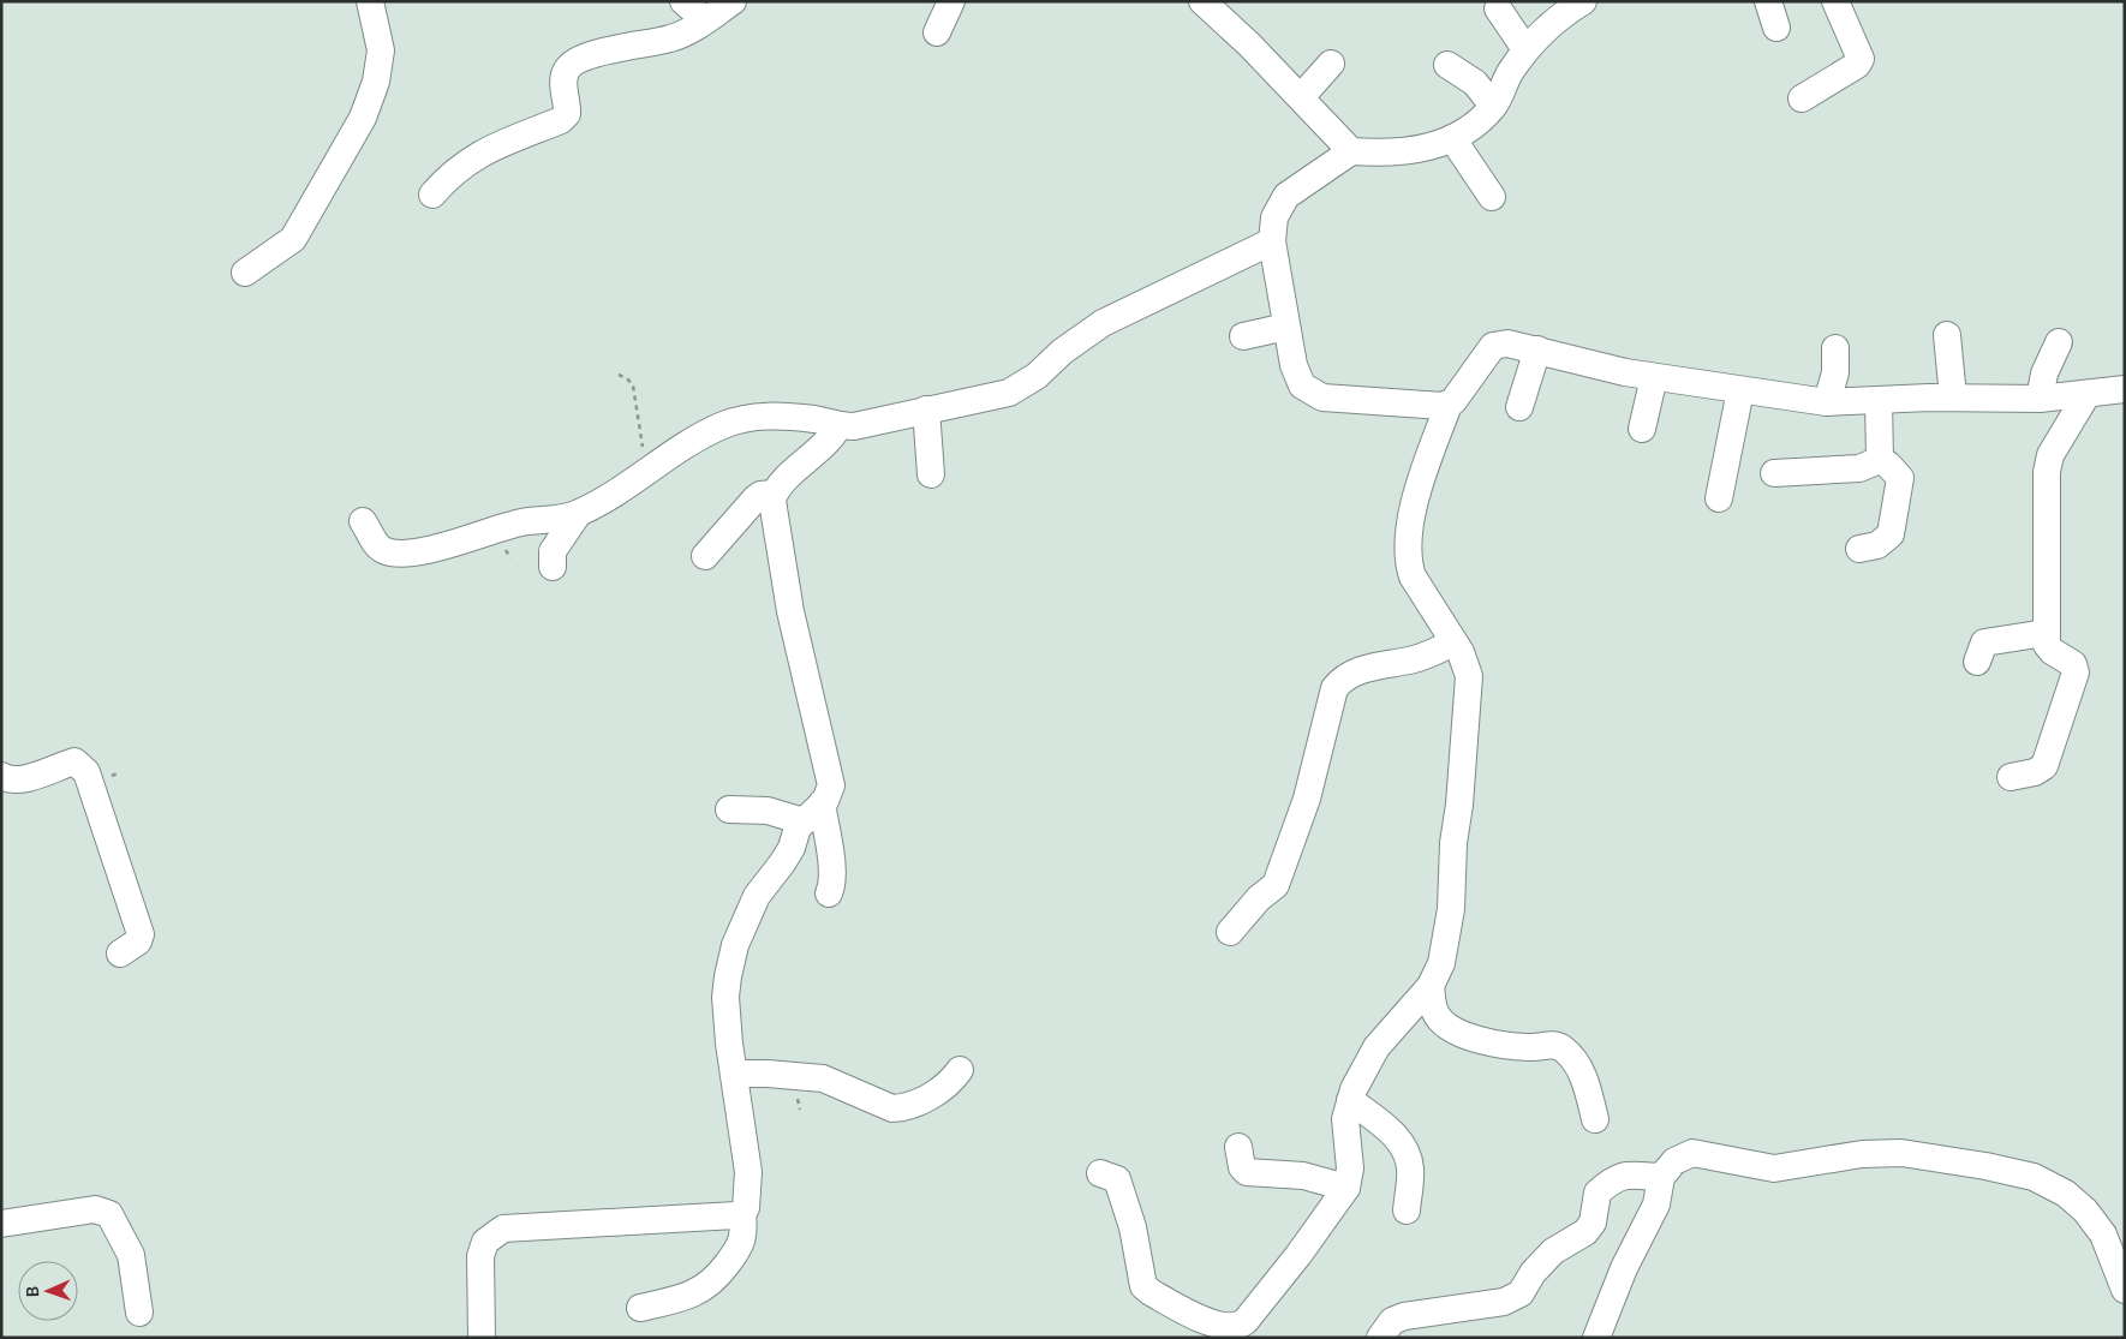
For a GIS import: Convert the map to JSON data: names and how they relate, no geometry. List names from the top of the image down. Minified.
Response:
{"north":"left"}
